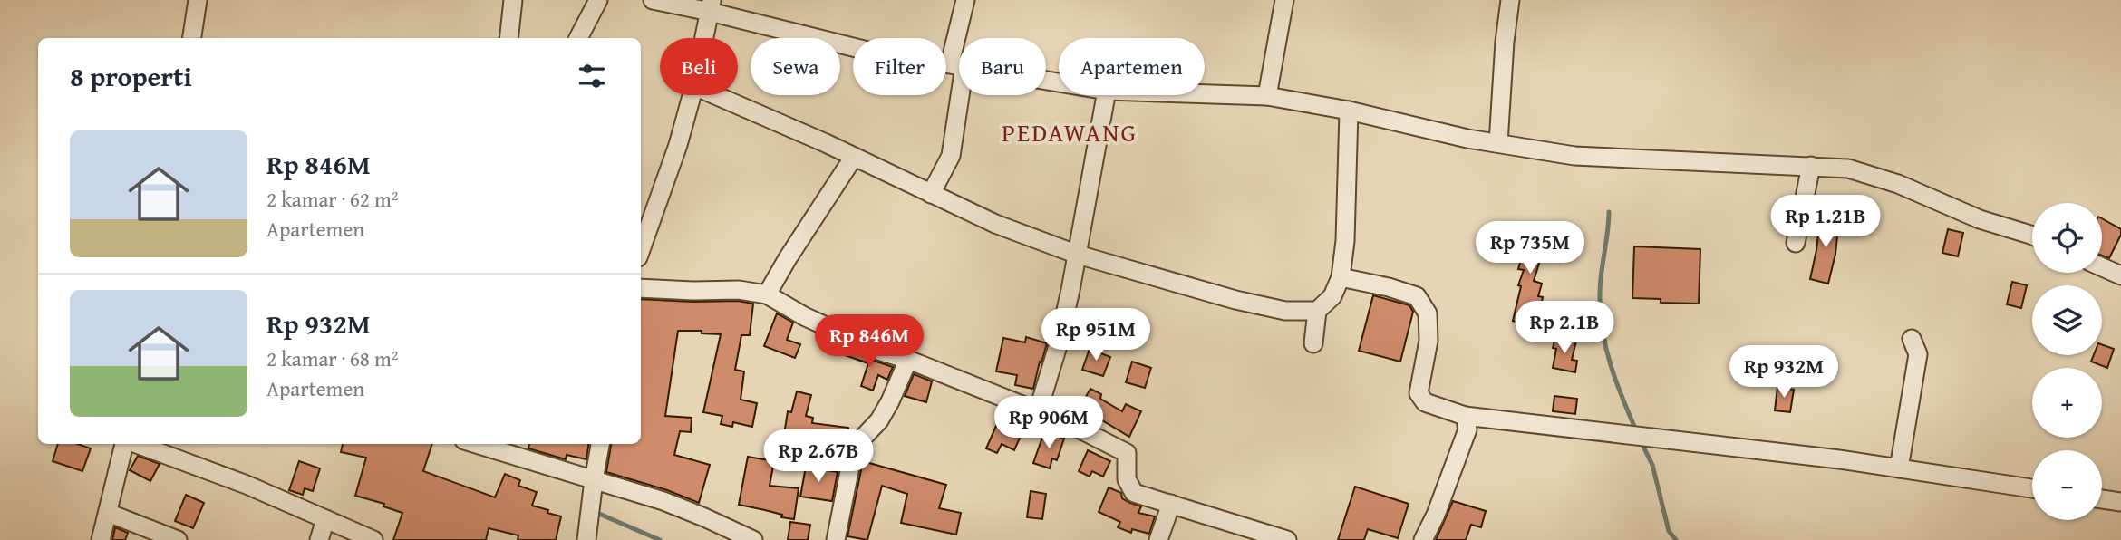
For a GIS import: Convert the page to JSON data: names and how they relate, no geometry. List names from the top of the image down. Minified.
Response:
{"districts":["PEDAWANG"],"page":{"chip":["Beli","Sewa","Filter","Baru","Apartemen"],"heading":"8 properti","list":[{"name":"Rp 846M","note":"2 kamar · 62 m² · Apartemen"},{"name":"Rp 932M","note":"2 kamar · 68 m² · Apartemen"}],"price":["Rp 1.21B","Rp 735M","Rp 2.1B","Rp 951M","Rp 846M","Rp 932M","Rp 906M","Rp 2.67B"],"map_buttons":["+","−"]}}
